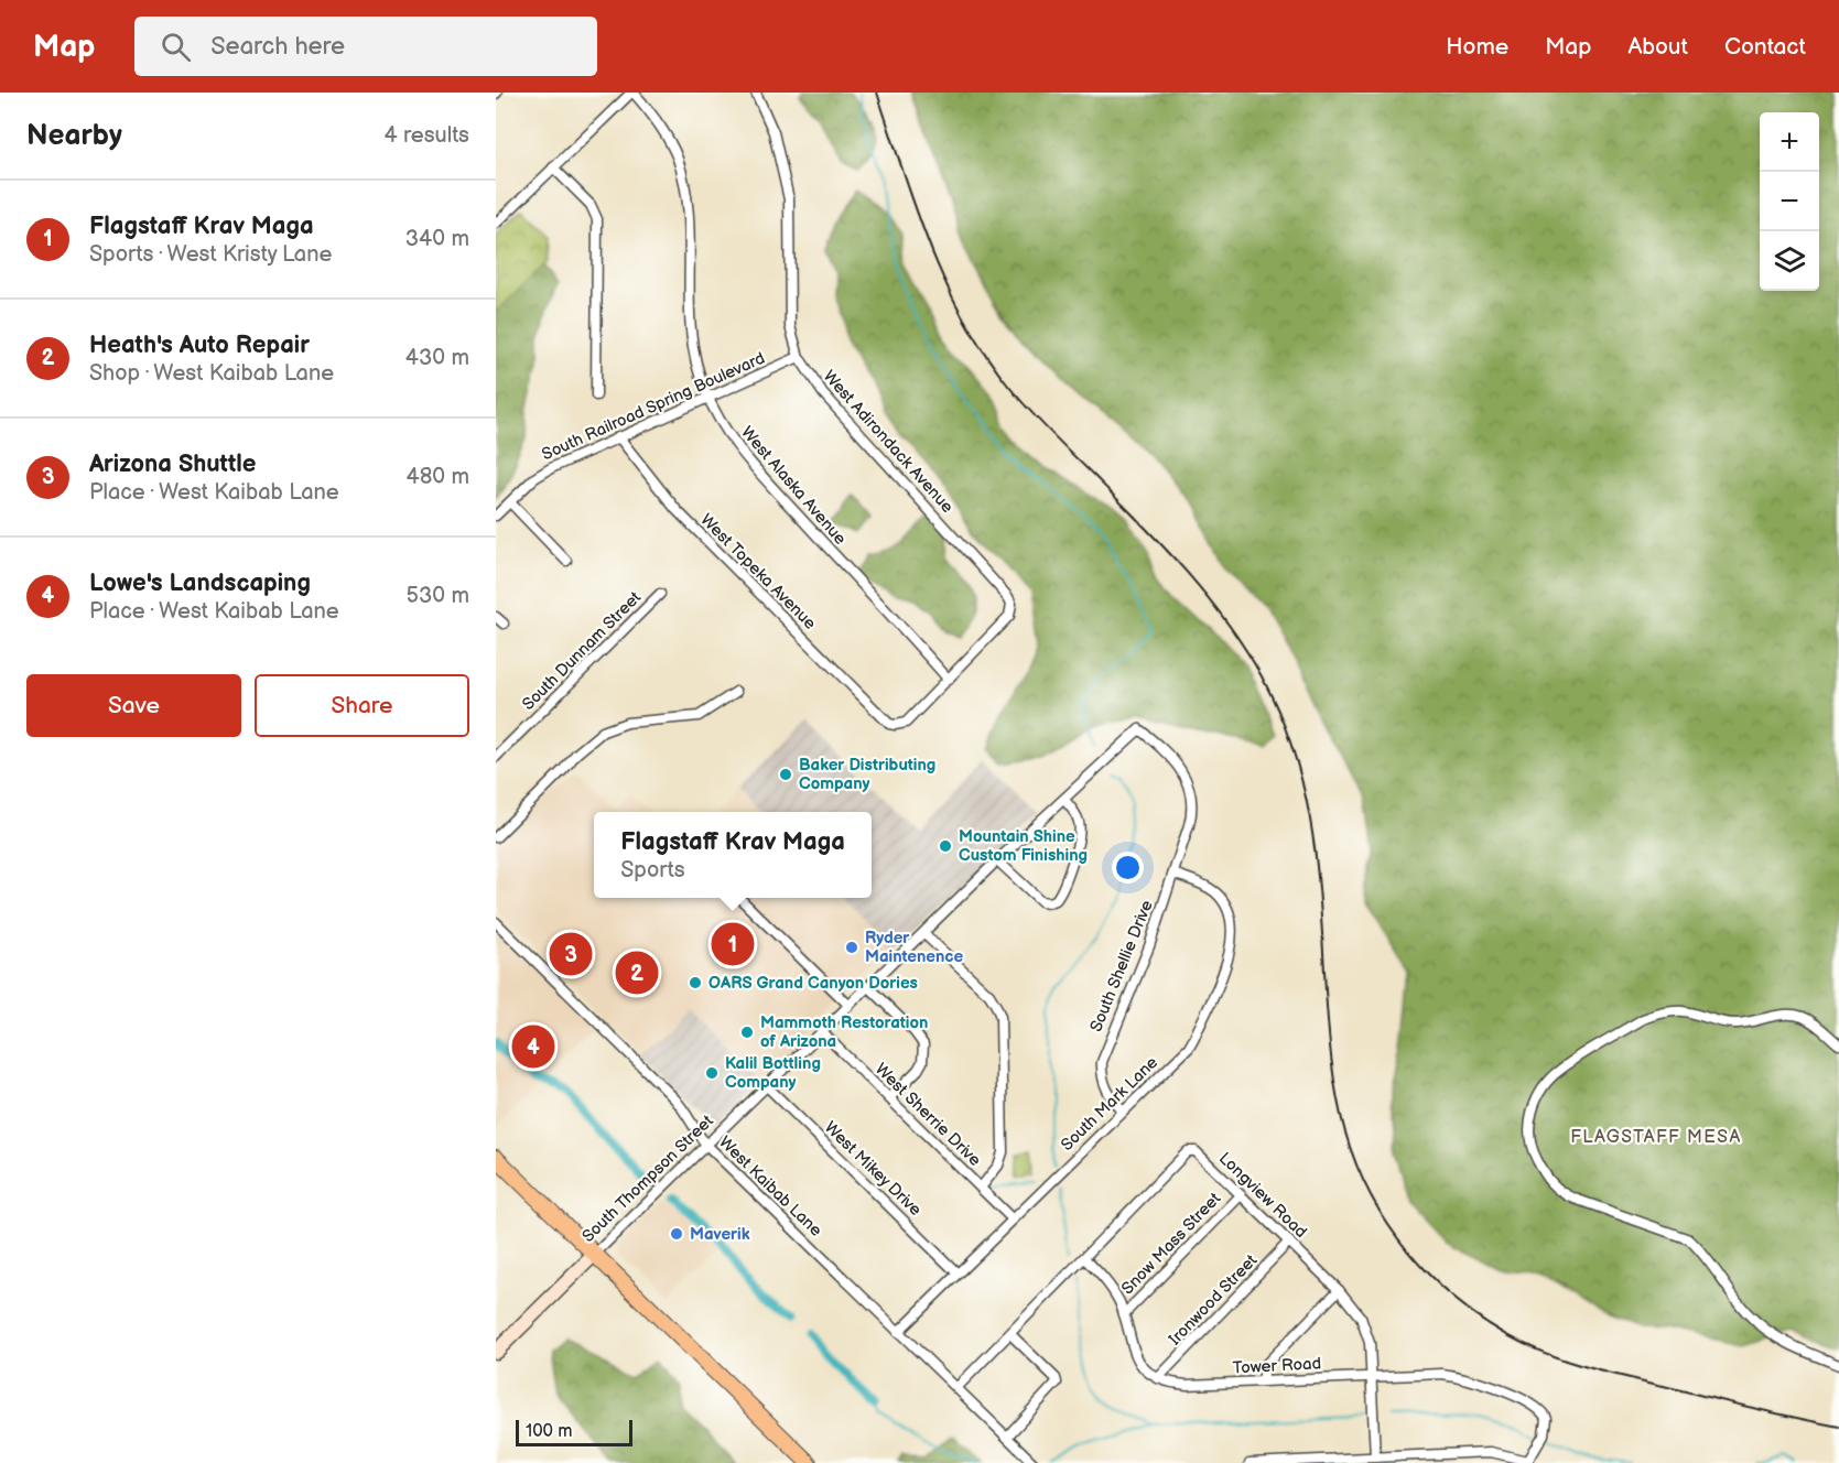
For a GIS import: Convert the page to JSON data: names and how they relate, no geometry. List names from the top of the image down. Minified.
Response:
{"streets":{"street":["South Railroad Spring Boulevard","West Adirondack Avenue","West Alaska Avenue","West Topeka Avenue","South Dunnam Street","South Shellie Drive","South Mark Lane","West Sherrie Drive","West Mikey Drive","South Thompson Street","West Kaibab Lane","Longview Road","Snow Mass Street","Ironwood Street","Tower Road"]},"crossings":[["South Railroad Spring Boulevard","West Adirondack Avenue"],["South Railroad Spring Boulevard","West Alaska Avenue"],["South Railroad Spring Boulevard","West Topeka Avenue"],["West Adirondack Avenue","West Alaska Avenue"],["West Adirondack Avenue","West Topeka Avenue"],["West Alaska Avenue","West Topeka Avenue"],["South Shellie Drive","South Mark Lane"],["South Shellie Drive","South Thompson Street"],["South Mark Lane","West Sherrie Drive"],["South Mark Lane","West Mikey Drive"],["South Mark Lane","West Kaibab Lane"],["West Sherrie Drive","South Thompson Street"],["West Mikey Drive","South Thompson Street"],["South Thompson Street","West Kaibab Lane"],["West Kaibab Lane","Longview Road"],["Longview Road","Snow Mass Street"],["Longview Road","Ironwood Street"],["Longview Road","Tower Road"],["Ironwood Street","Tower Road"]],"districts":["FLAGSTAFF MESA"],"places":["Baker Distributing Company","Mountain Shine Custom Finishing","Ryder Maintenence","OARS Grand Canyon Dories","Mammoth Restoration of Arizona","Kalil Bottling Company","Maverik"],"scale_bar":"100 m","page":{"header":"Map","search":"Search here","nav":["Home","Map","About","Contact"],"heading":["Nearby","4 results"],"map_buttons":["+","−"],"list":[{"mark":"1","name":"Flagstaff Krav Maga","note":"Sports · West Kristy Lane","value":"340 m"},{"mark":"2","name":"Heath's Auto Repair","note":"Shop · West Kaibab Lane","value":"430 m"},{"mark":"3","name":"Arizona Shuttle","note":"Place · West Kaibab Lane","value":"480 m"},{"mark":"4","name":"Lowe's Landscaping","note":"Place · West Kaibab Lane","value":"530 m"}],"buttons":["Save","Share"],"popup":["Flagstaff Krav Maga","Sports"],"pins":["1","3","2","4"],"scale":"100 m"}}
